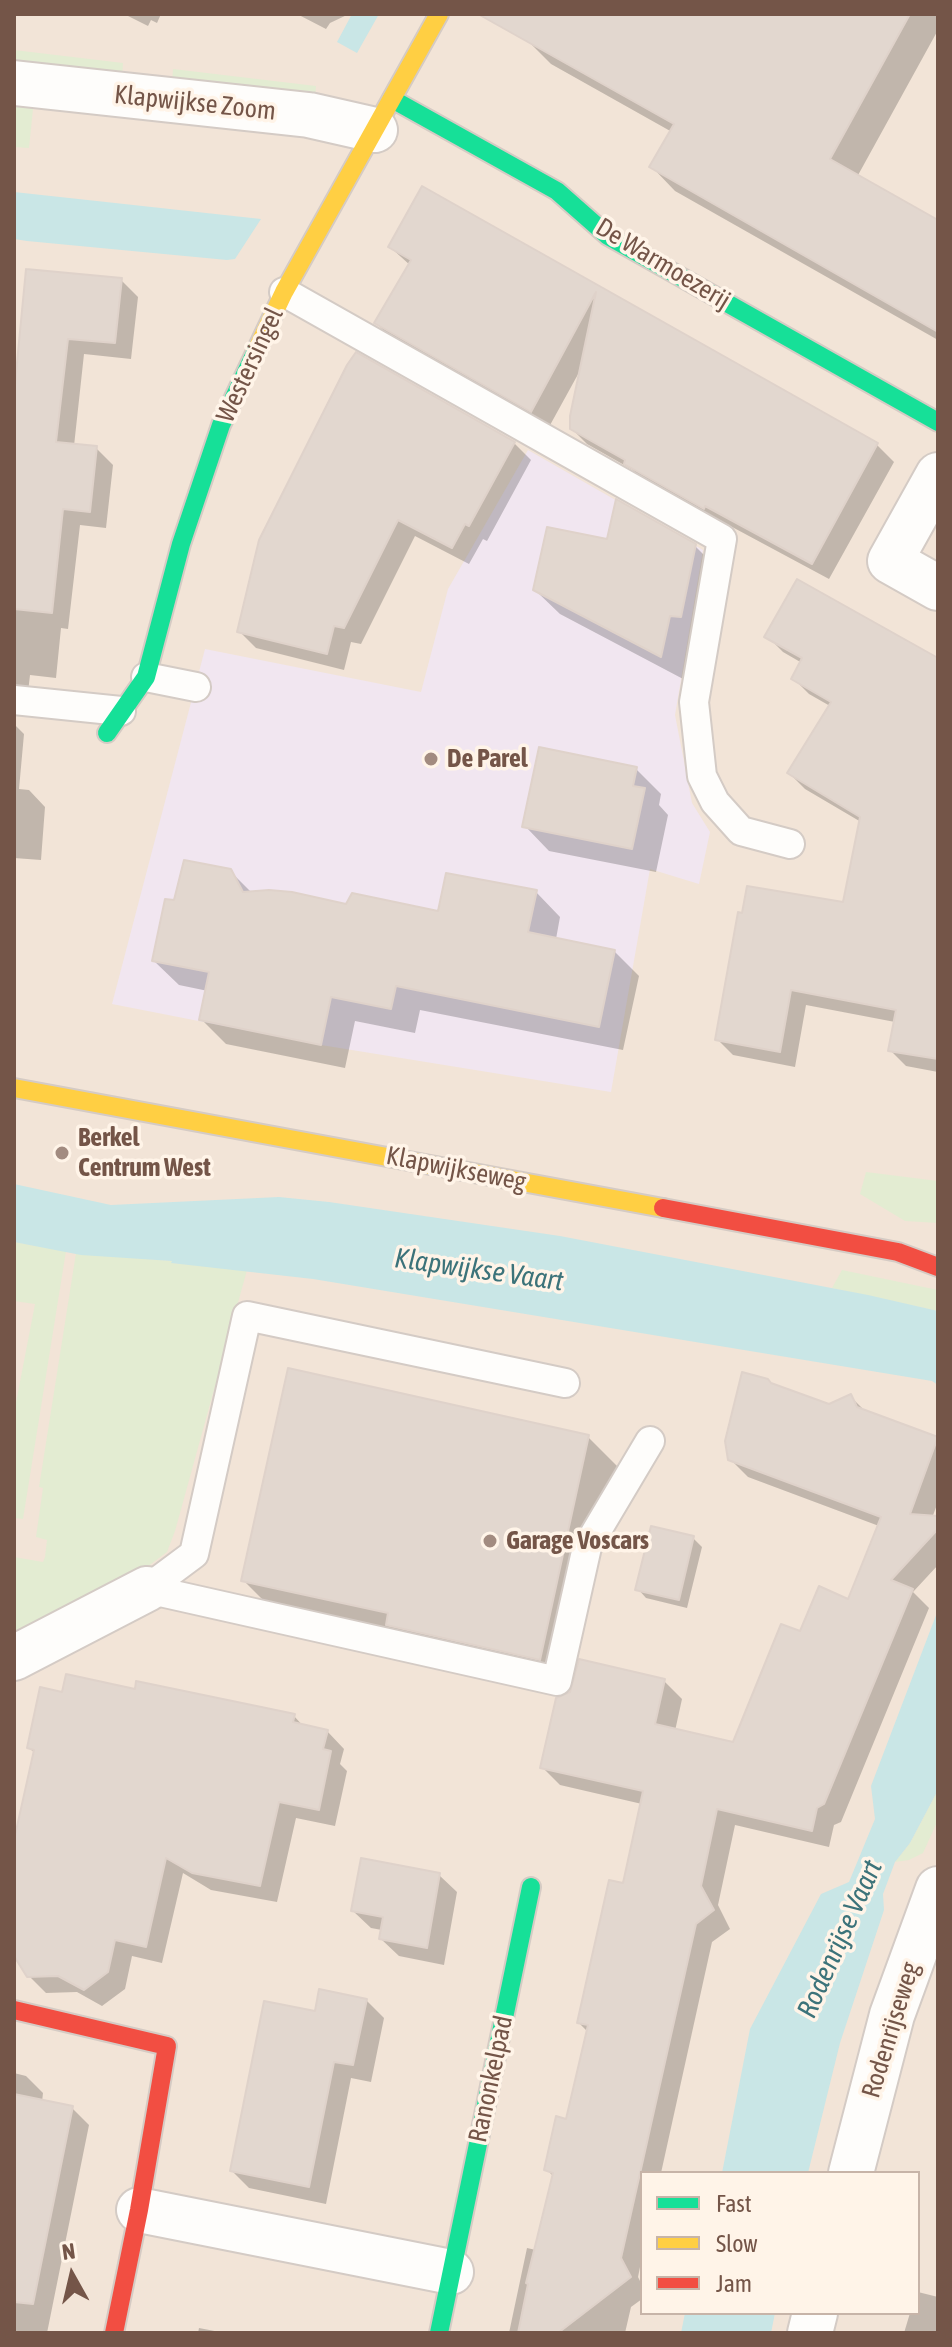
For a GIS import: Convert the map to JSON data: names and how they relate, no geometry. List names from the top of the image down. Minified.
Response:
{"streets":{"street":["Klapwijkse Zoom","De Warmoezerij","Westersingel","Klapwijkseweg","Rodenrijseweg","Ranonkelpad"]},"crossings":[["Klapwijkse Zoom","De Warmoezerij"],["Klapwijkse Zoom","Westersingel"],["De Warmoezerij","Westersingel"]],"water":["Klapwijkse Vaart","Rodenrijse Vaart"],"places":["De Parel","Berkel Centrum West","Garage Voscars"],"legend":["Fast","Slow","Jam"],"north":"top"}
